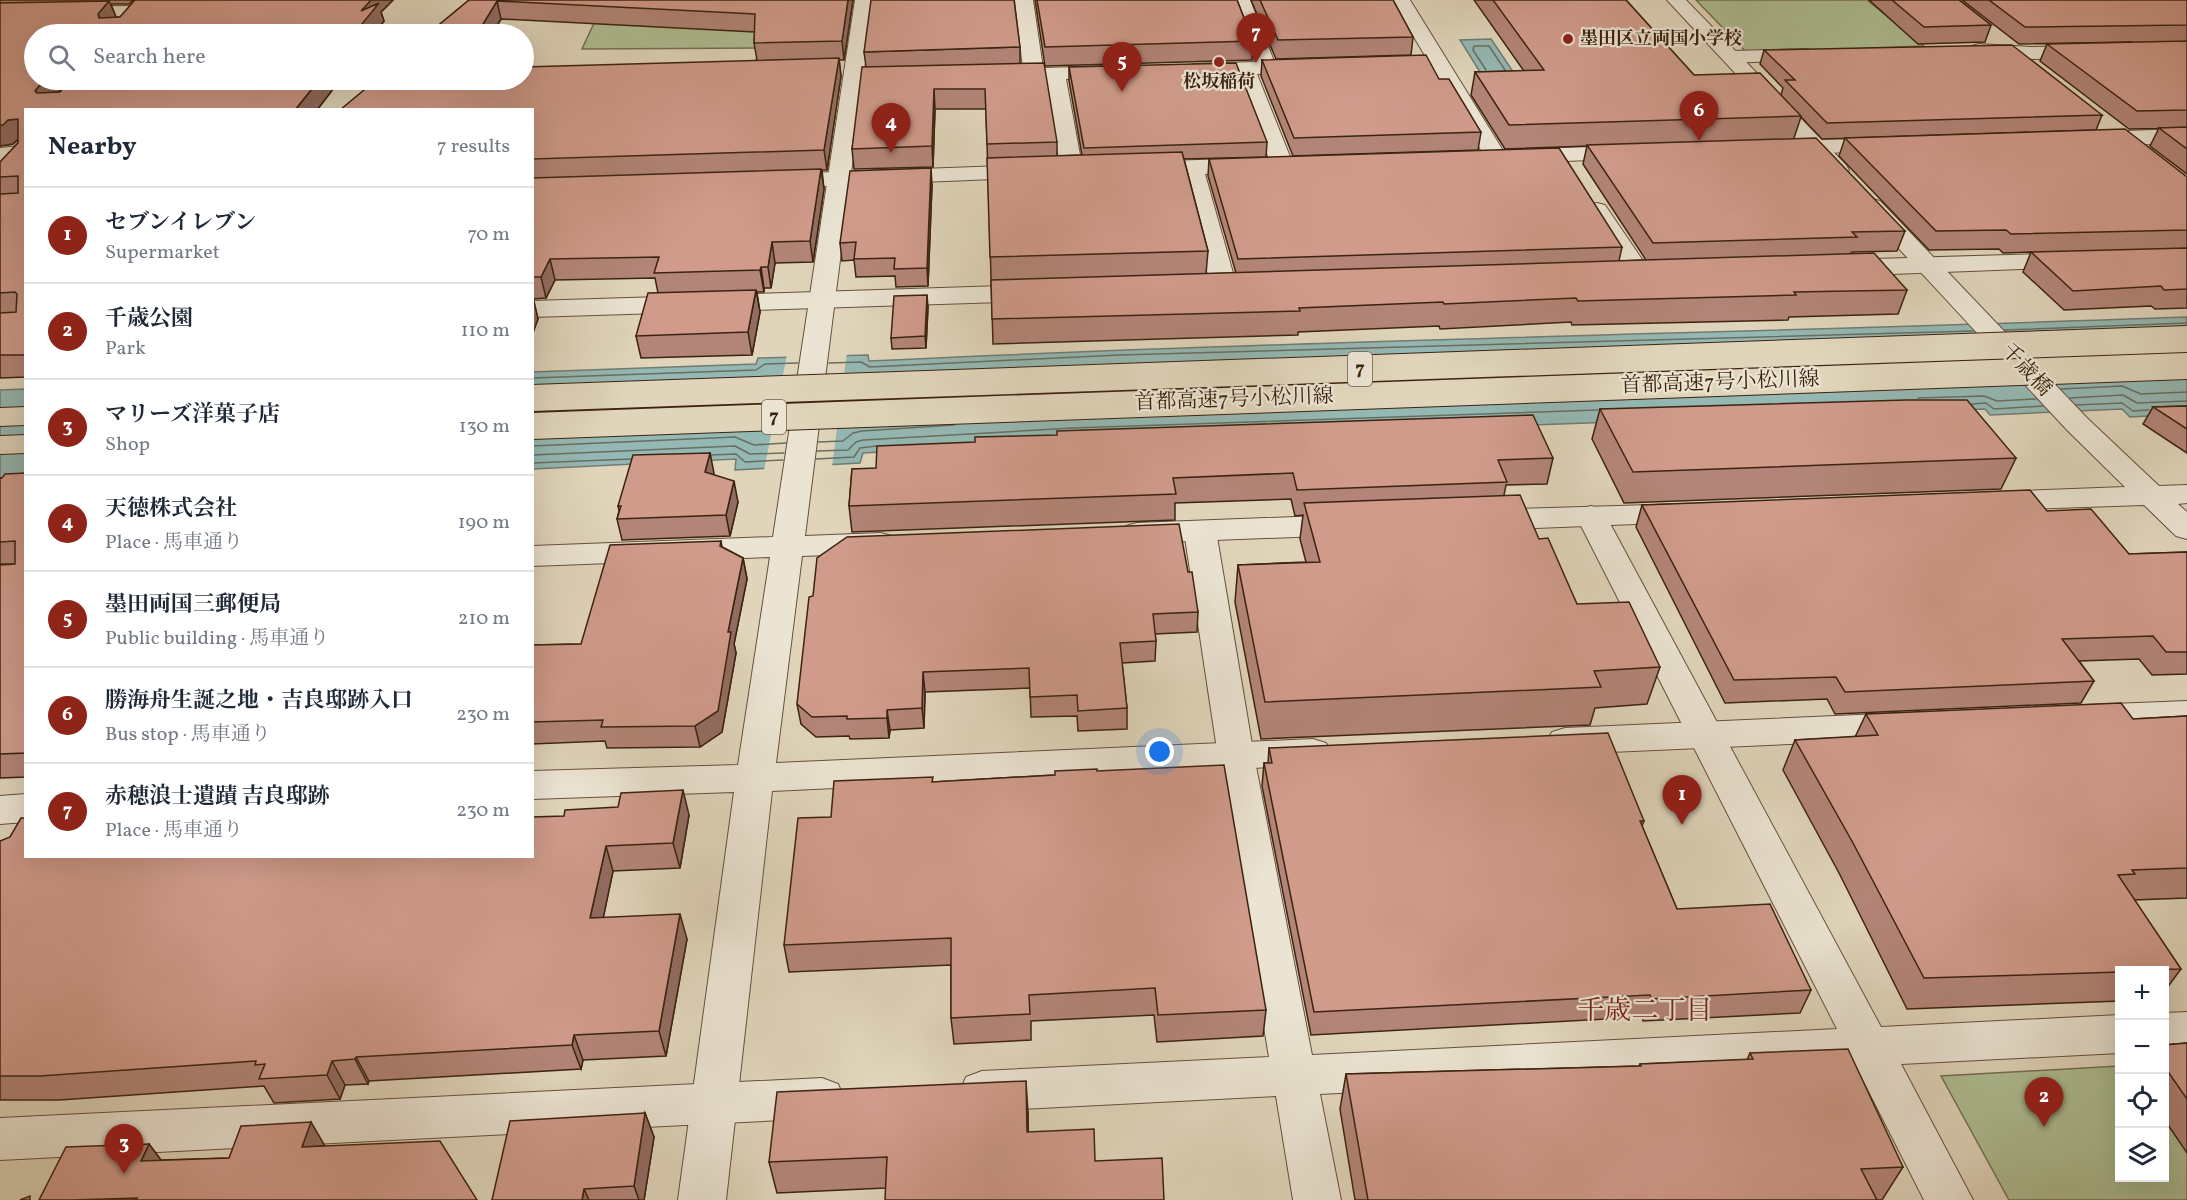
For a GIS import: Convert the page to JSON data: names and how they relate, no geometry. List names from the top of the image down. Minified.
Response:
{"streets":{"highway":["7","首都高速7号小松川線"],"street":["千歳橋"]},"districts":["千歳二丁目"],"places":["墨田区立両国小学校","松坂稲荷"],"page":{"pins":["7","5","6","4","1","2","3"],"search":"Search here","heading":["Nearby","7 results"],"list":[{"mark":"1","name":"セブンイレブン","note":"Supermarket","value":"70 m"},{"mark":"2","name":"千歳公園","note":"Park","value":"110 m"},{"mark":"3","name":"マリーズ洋菓子店","note":"Shop","value":"130 m"},{"mark":"4","name":"天徳株式会社","note":"Place · 馬車通り","value":"190 m"},{"mark":"5","name":"墨田両国三郵便局","note":"Public building · 馬車通り","value":"210 m"},{"mark":"6","name":"勝海舟生誕之地・吉良邸跡入口","note":"Bus stop · 馬車通り","value":"230 m"},{"mark":"7","name":"赤穂浪士遺蹟 吉良邸跡","note":"Place · 馬車通り","value":"230 m"}],"map_buttons":["+","−"]}}
